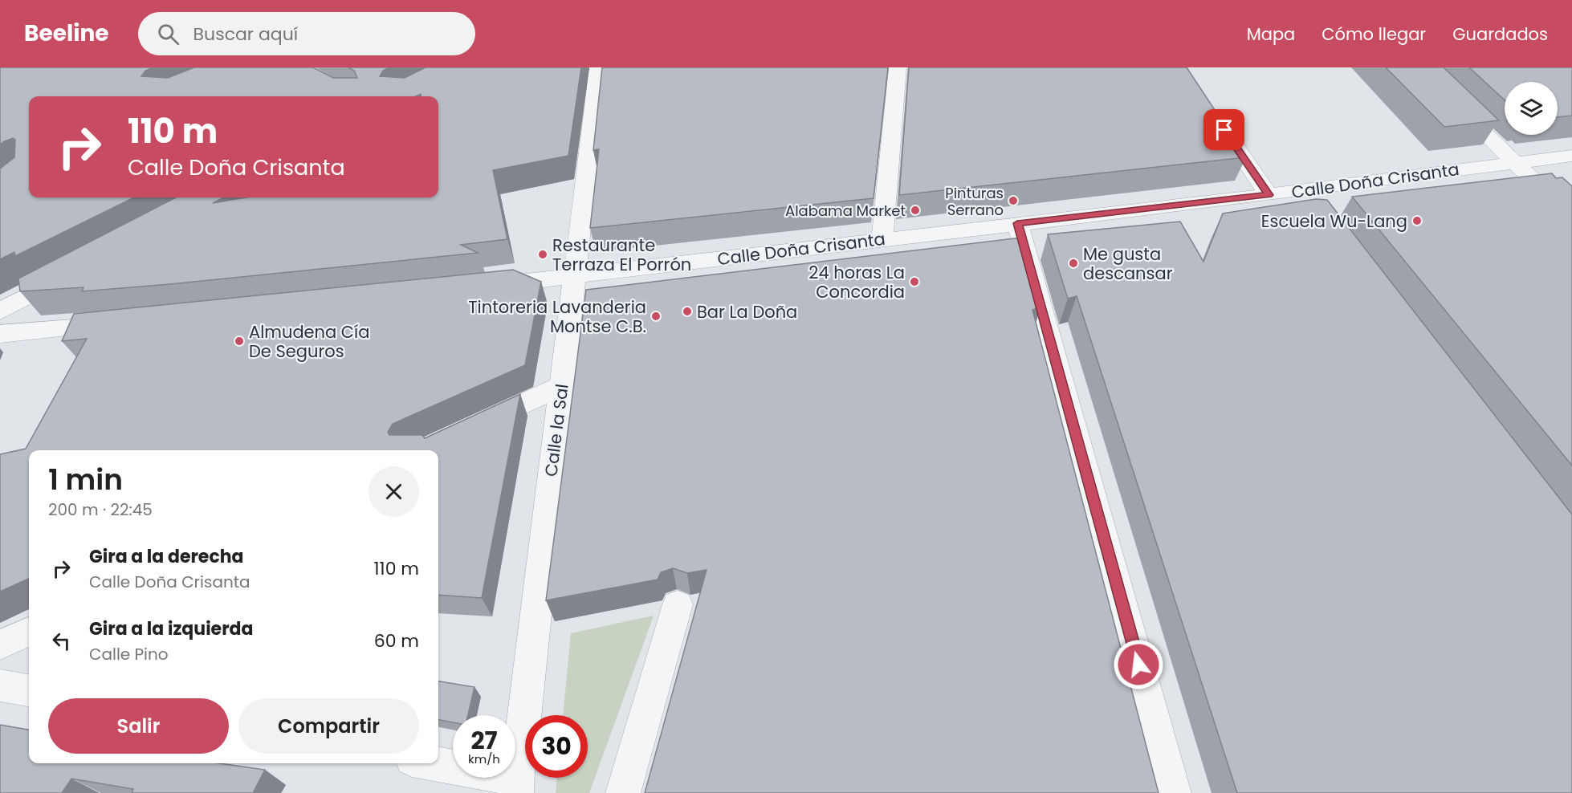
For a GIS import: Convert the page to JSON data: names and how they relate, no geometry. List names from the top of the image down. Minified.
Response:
{"streets":{"street":["Calle Doña Crisanta","Calle la Sal"]},"crossings":[["Calle Doña Crisanta","Calle la Sal"]],"places":["Pinturas Serrano","Alabama Market","Escuela Wu-Lang","Restaurante Terraza El Porrón","Me gusta descansar","24 horas La Concordia","Bar La Doña","Tintoreria Lavanderia Montse C.B.","Almudena Cía De Seguros"],"page":{"header":"Beeline","search":"Buscar aquí","nav":["Mapa","Cómo llegar","Guardados"],"turn":["110 m","Calle Doña Crisanta"],"heading":["1 min","200 m · 22:45"],"list":[{"name":"Gira a la derecha","note":"Calle Doña Crisanta","value":"110 m"},{"name":"Gira a la izquierda","note":"Calle Pino","value":"60 m"}],"buttons":["Salir","Compartir"],"speed":"27 km/h","limit":"30"}}
